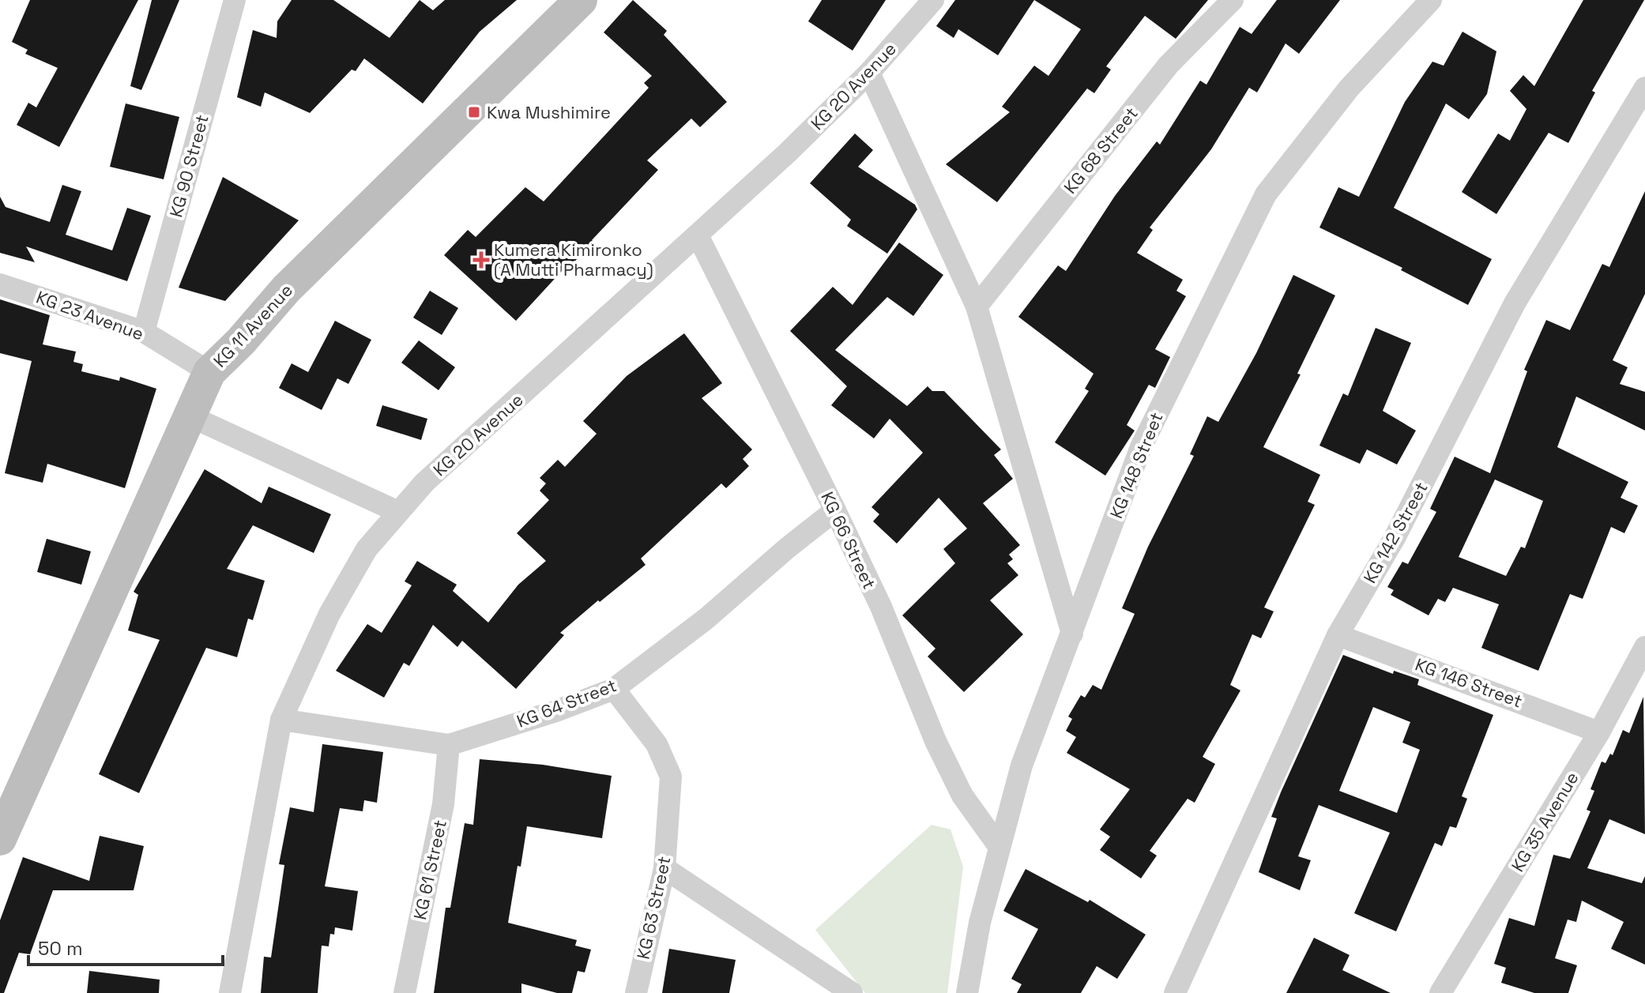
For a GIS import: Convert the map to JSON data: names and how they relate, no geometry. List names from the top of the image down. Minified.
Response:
{"streets":{"main road":["KG 11 Avenue"],"street":["KG 20 Avenue","KG 68 Street","KG 90 Street","KG 23 Avenue","KG 148 Street","KG 142 Street","KG 66 Street","KG 146 Street","KG 64 Street","KG 35 Avenue","KG 61 Street","KG 63 Street"]},"crossings":[["KG 20 Avenue","KG 66 Street"],["KG 20 Avenue","KG 64 Street"],["KG 90 Street","KG 23 Avenue"],["KG 23 Avenue","KG 11 Avenue"],["KG 148 Street","KG 66 Street"],["KG 142 Street","KG 146 Street"],["KG 66 Street","KG 64 Street"],["KG 146 Street","KG 35 Avenue"],["KG 64 Street","KG 61 Street"],["KG 64 Street","KG 63 Street"]],"places":{"transit":["Kwa Mushimire"],"health":["Kumera Kimironko (A Mutti Pharmacy)"]},"scale_bar":"50 m"}
